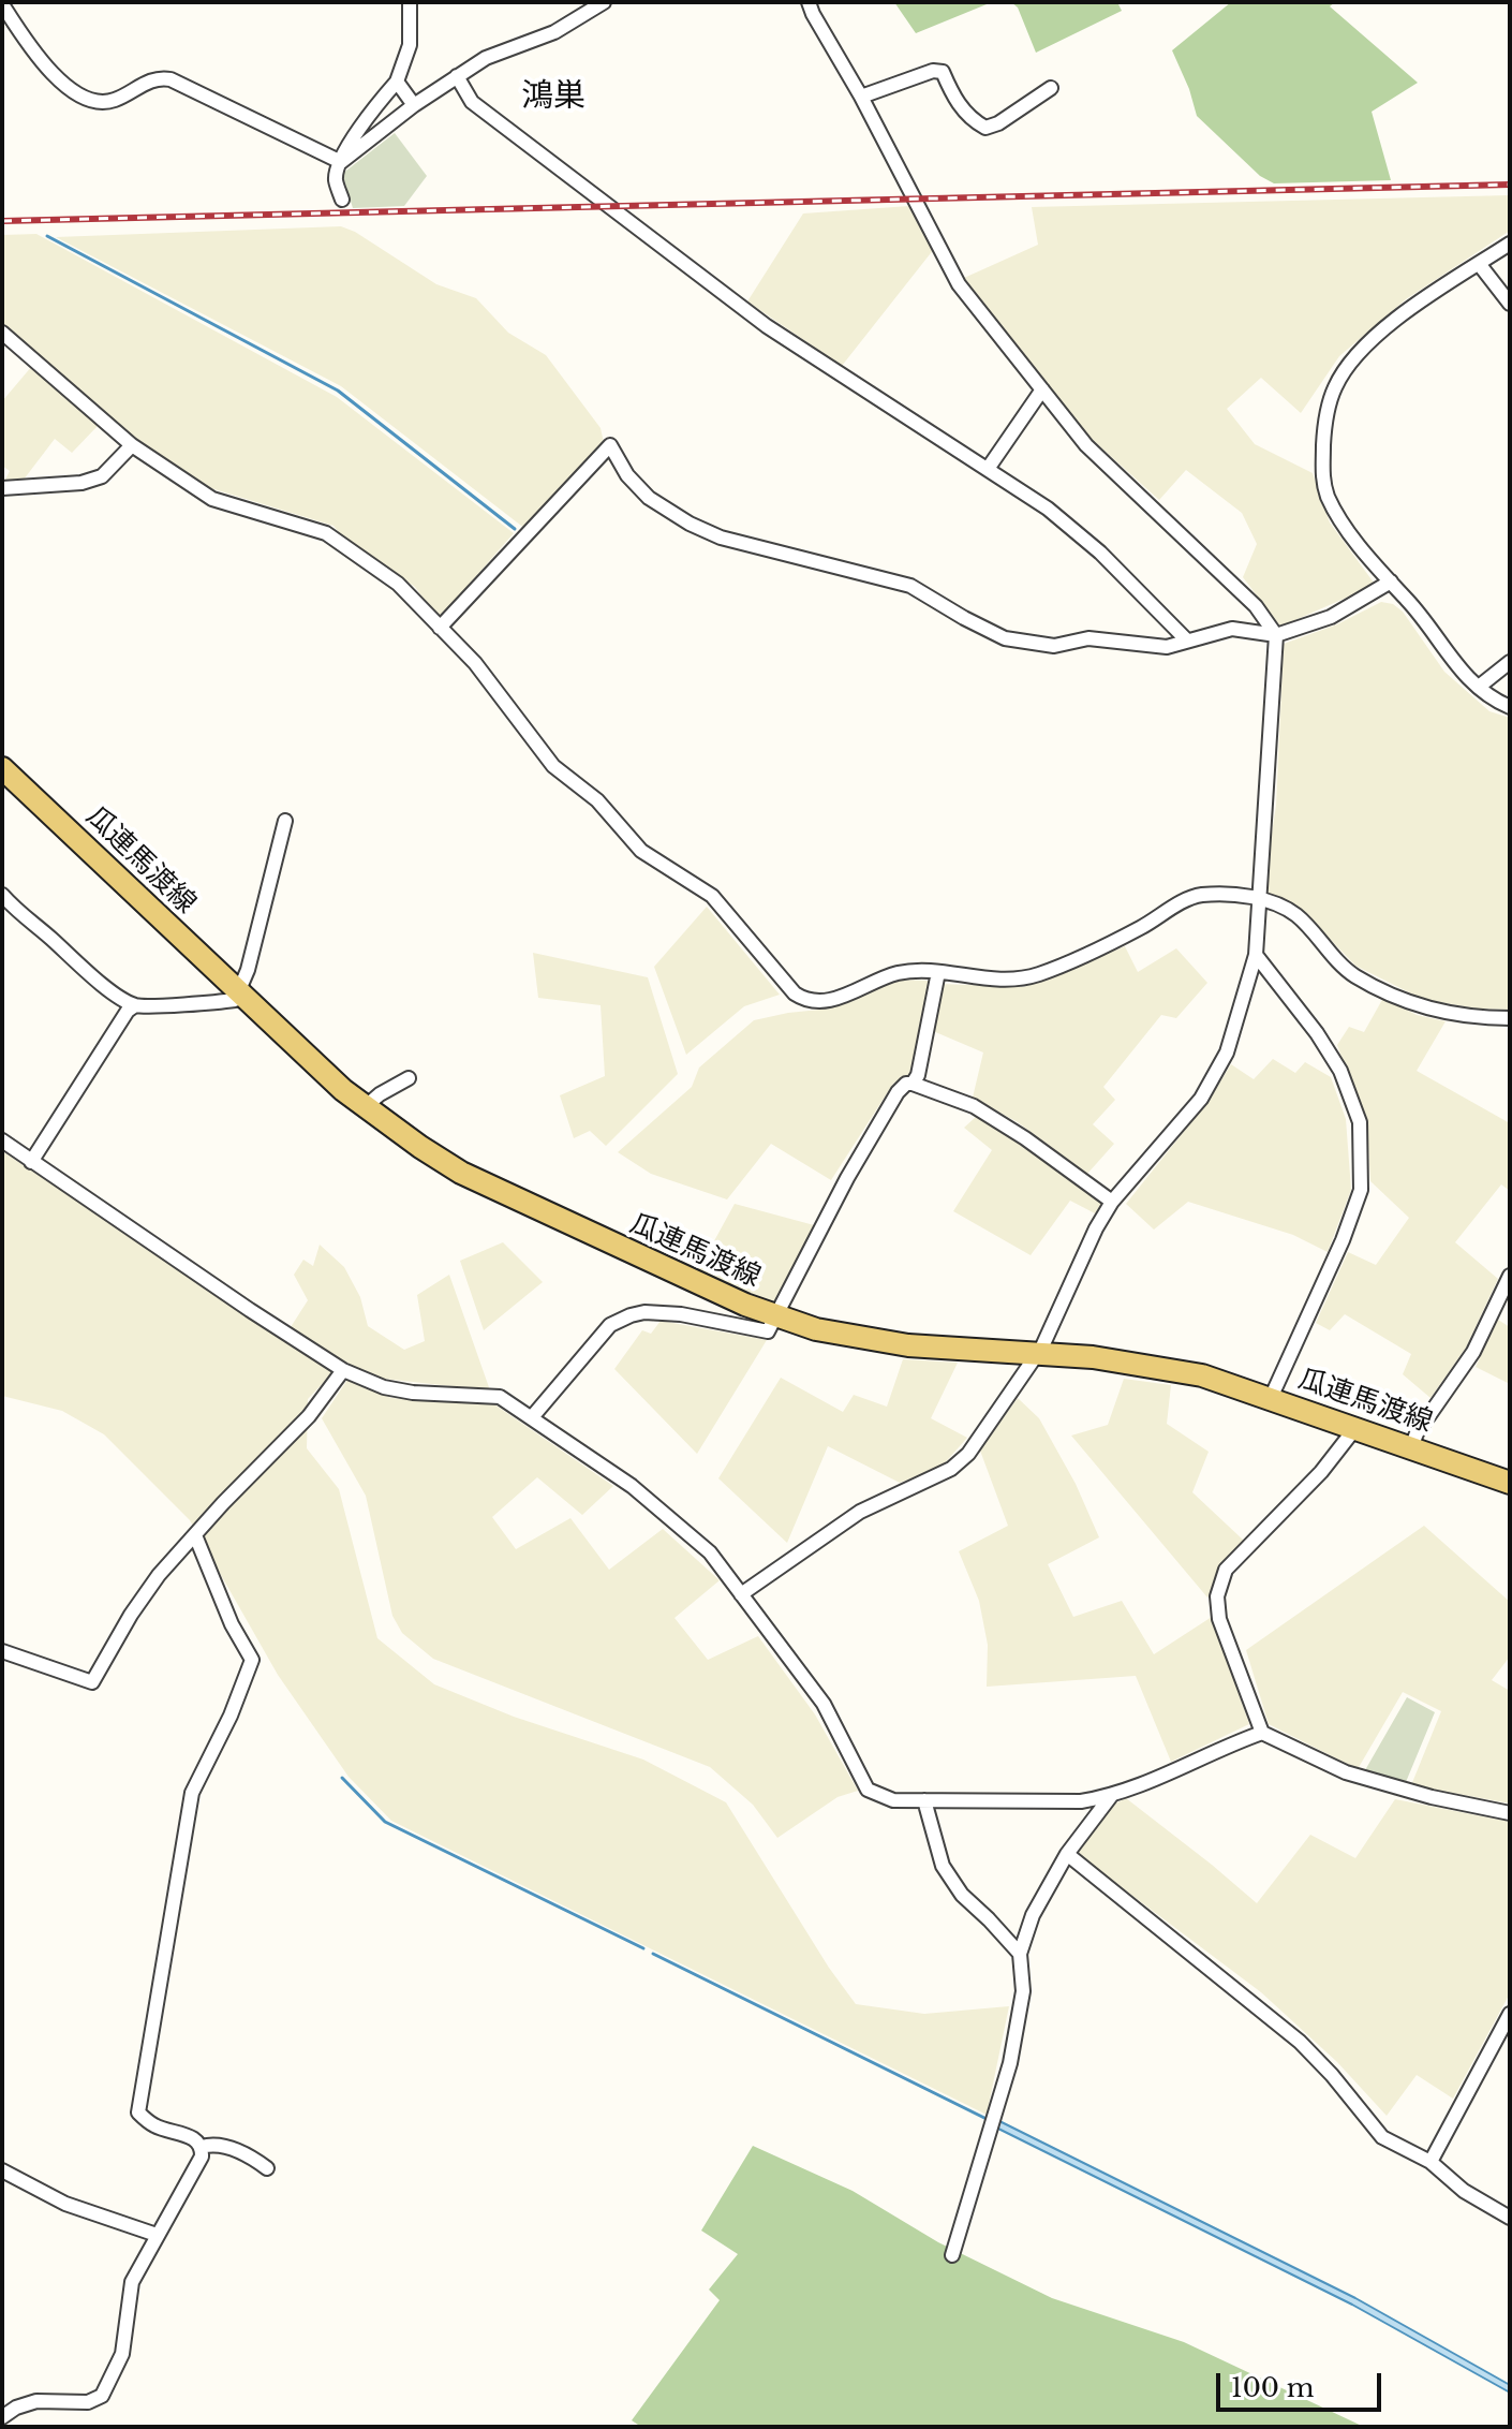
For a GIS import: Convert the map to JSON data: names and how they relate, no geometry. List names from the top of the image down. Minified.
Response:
{"streets":{"main road":["瓜連馬渡線"]},"districts":["鴻巣"],"scale_bar":"100 m"}
